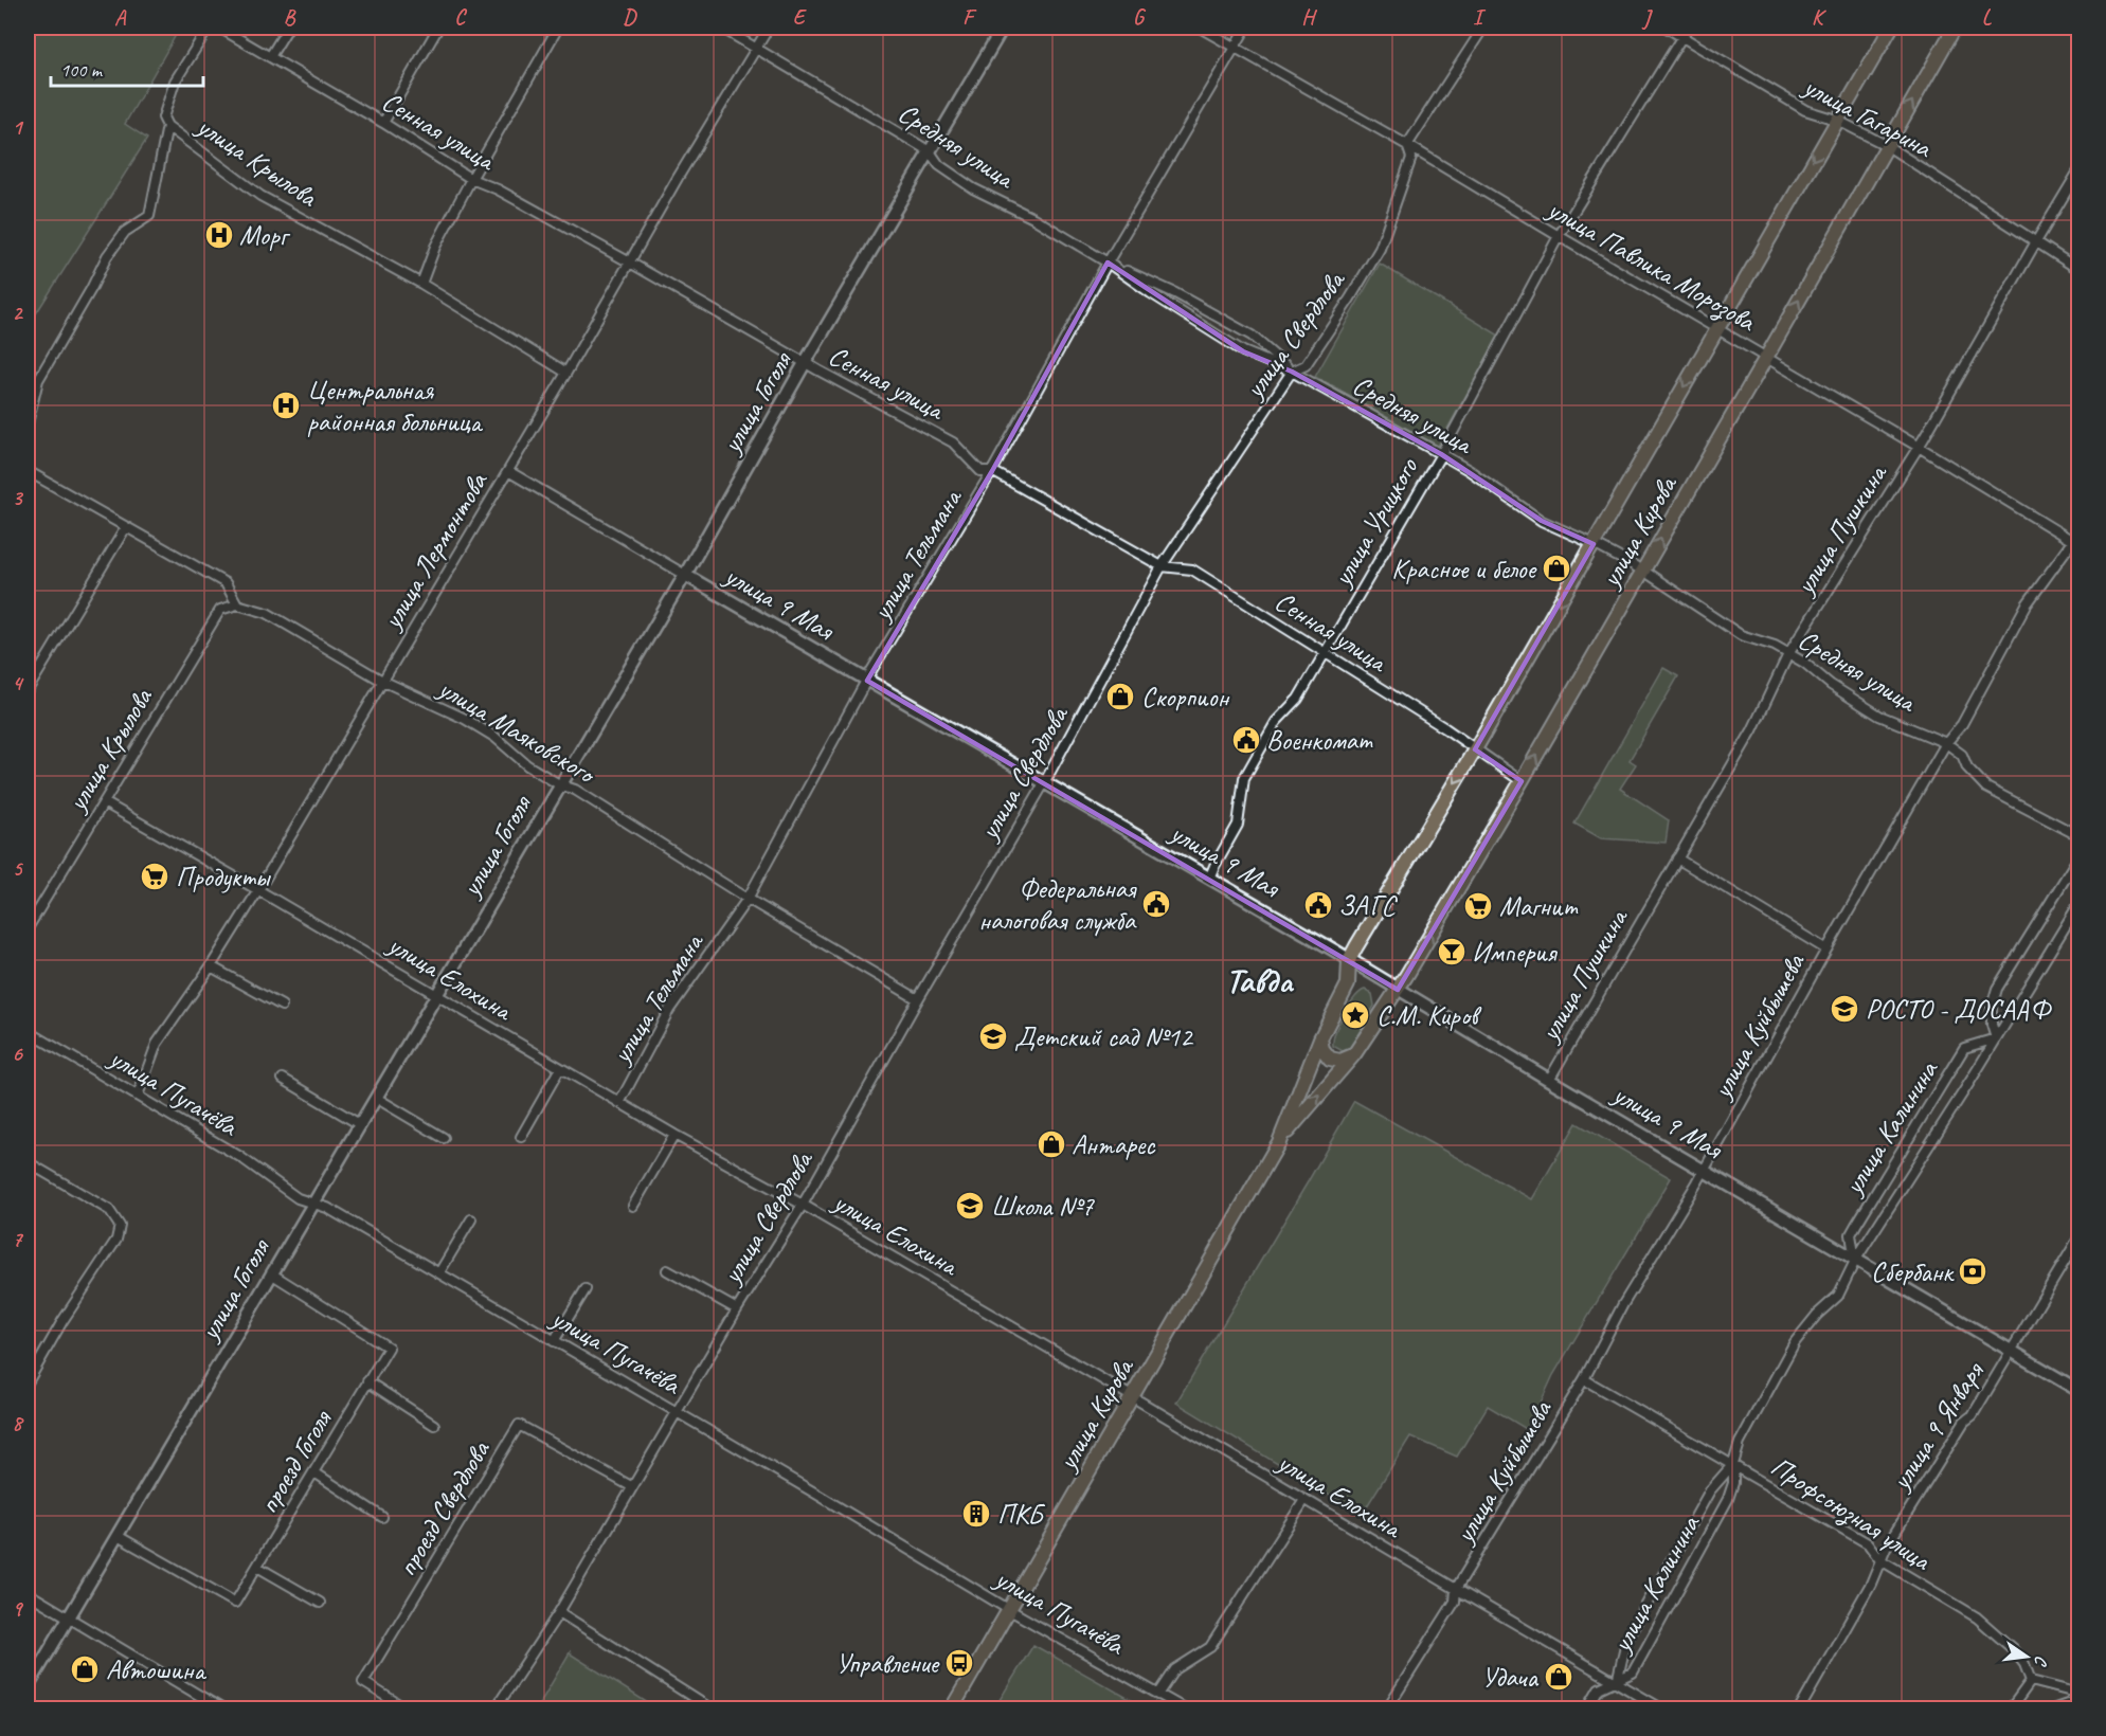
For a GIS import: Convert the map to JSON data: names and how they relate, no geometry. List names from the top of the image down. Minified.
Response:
{"streets":{"main road":["улица Кирова"],"street":["улица Гагарина","Сенная улица","Средняя улица","улица Крылова","улица Павлика Морозова","улица Свердлова","улица Гоголя","улица Урицкого","улица Пушкина","улица Лермонтова","улица Тельмана","улица 9 Мая","улица Маяковского","улица Елохина","улица Куйбышева","улица Пугачёва","улица Калинина","улица 9 Января","проезд Гоголя","проезд Свердлова","Профсоюзная улица"]},"crossings":[["улица Гагарина","улица Урицкого"],["улица Гагарина","улица Пушкина"],["улица Гагарина","улица Кирова"],["Сенная улица","улица Свердлова"],["Сенная улица","улица Гоголя"],["Сенная улица","улица Урицкого"],["Сенная улица","улица Кирова"],["Сенная улица","улица Лермонтова"],["Сенная улица","улица Тельмана"],["Средняя улица","улица Свердлова"],["Средняя улица","улица Гоголя"],["Средняя улица","улица Урицкого"],["Средняя улица","улица Пушкина"],["Средняя улица","улица Кирова"],["Средняя улица","улица Лермонтова"],["Средняя улица","улица Тельмана"],["Средняя улица","улица Куйбышева"],["улица Крылова","улица Лермонтова"],["улица Крылова","улица Маяковского"],["улица Крылова","улица Елохина"],["улица Павлика Морозова","улица Свердлова"],["улица Павлика Морозова","улица Урицкого"],["улица Павлика Морозова","улица Пушкина"],["улица Павлика Морозова","улица Кирова"],["улица Павлика Морозова","улица Тельмана"],["улица Павлика Морозова","улица Куйбышева"],["улица Свердлова","улица 9 Мая"],["улица Свердлова","улица Маяковского"],["улица Свердлова","улица Елохина"],["улица Свердлова","улица Пугачёва"],["улица Свердлова","проезд Свердлова"],["улица Гоголя","улица 9 Мая"],["улица Гоголя","улица Маяковского"],["улица Гоголя","улица Елохина"],["улица Гоголя","улица Пугачёва"],["улица Гоголя","проезд Гоголя"],["улица Урицкого","улица 9 Мая"],["улица Пушкина","улица 9 Мая"],["улица Кирова","улица 9 Мая"],["улица Кирова","улица Елохина"],["улица Кирова","улица Пугачёва"],["улица Лермонтова","улица 9 Мая"],["улица Лермонтова","улица Маяковского"],["улица Лермонтова","улица Елохина"],["улица Лермонтова","улица Пугачёва"],["улица Тельмана","улица 9 Мая"],["улица Тельмана","улица Маяковского"],["улица Тельмана","улица Елохина"],["улица 9 Мая","улица Куйбышева"],["улица 9 Мая","улица Калинина"],["улица 9 Мая","улица 9 Января"],["улица Елохина","улица Куйбышева"],["улица Елохина","улица Калинина"],["улица Куйбышева","Профсоюзная улица"],["улица Калинина","Профсоюзная улица"],["улица 9 Января","Профсоюзная улица"]],"districts":["Тавда"],"places":{"hospital":["Морг","Центральная районная больница"],"shop":["Красное и белое","Скорпион","Антарес","Автошина","Удача"],"public building":["Военкомат","Федеральная налоговая служба","ЗАГС"],"supermarket":["Продукты","Магнит"],"bar":["Империя"],"school or university":["РОСТО - ДОСААФ","Детский сад №12","Школа №7"],"place":["С.М. Киров"],"bank":["Сбербанк"],"building":["ПКБ"],"bus stop":["Управление"]},"scale_bar":"100 m","north":"right","grid":{"columns":["A","B","C","D","E","F","G","H","I","J","K","L"],"rows":["1","2","3","4","5","6","7","8","9"]}}
